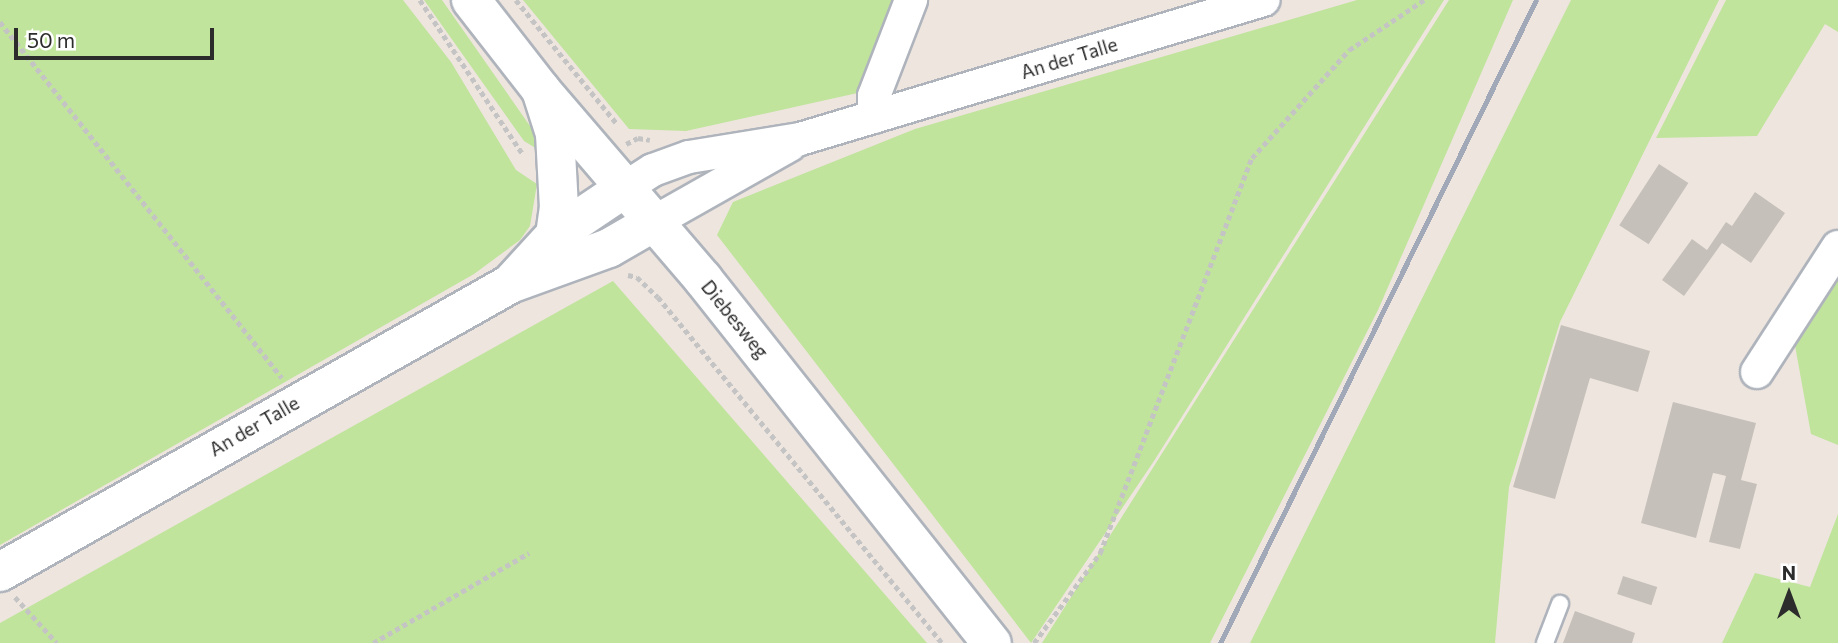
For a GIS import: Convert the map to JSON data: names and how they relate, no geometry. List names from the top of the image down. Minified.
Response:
{"streets":{"street":["An der Talle","Diebesweg"]},"crossings":[["An der Talle","Diebesweg"]],"scale_bar":"50 m","north":"top"}
